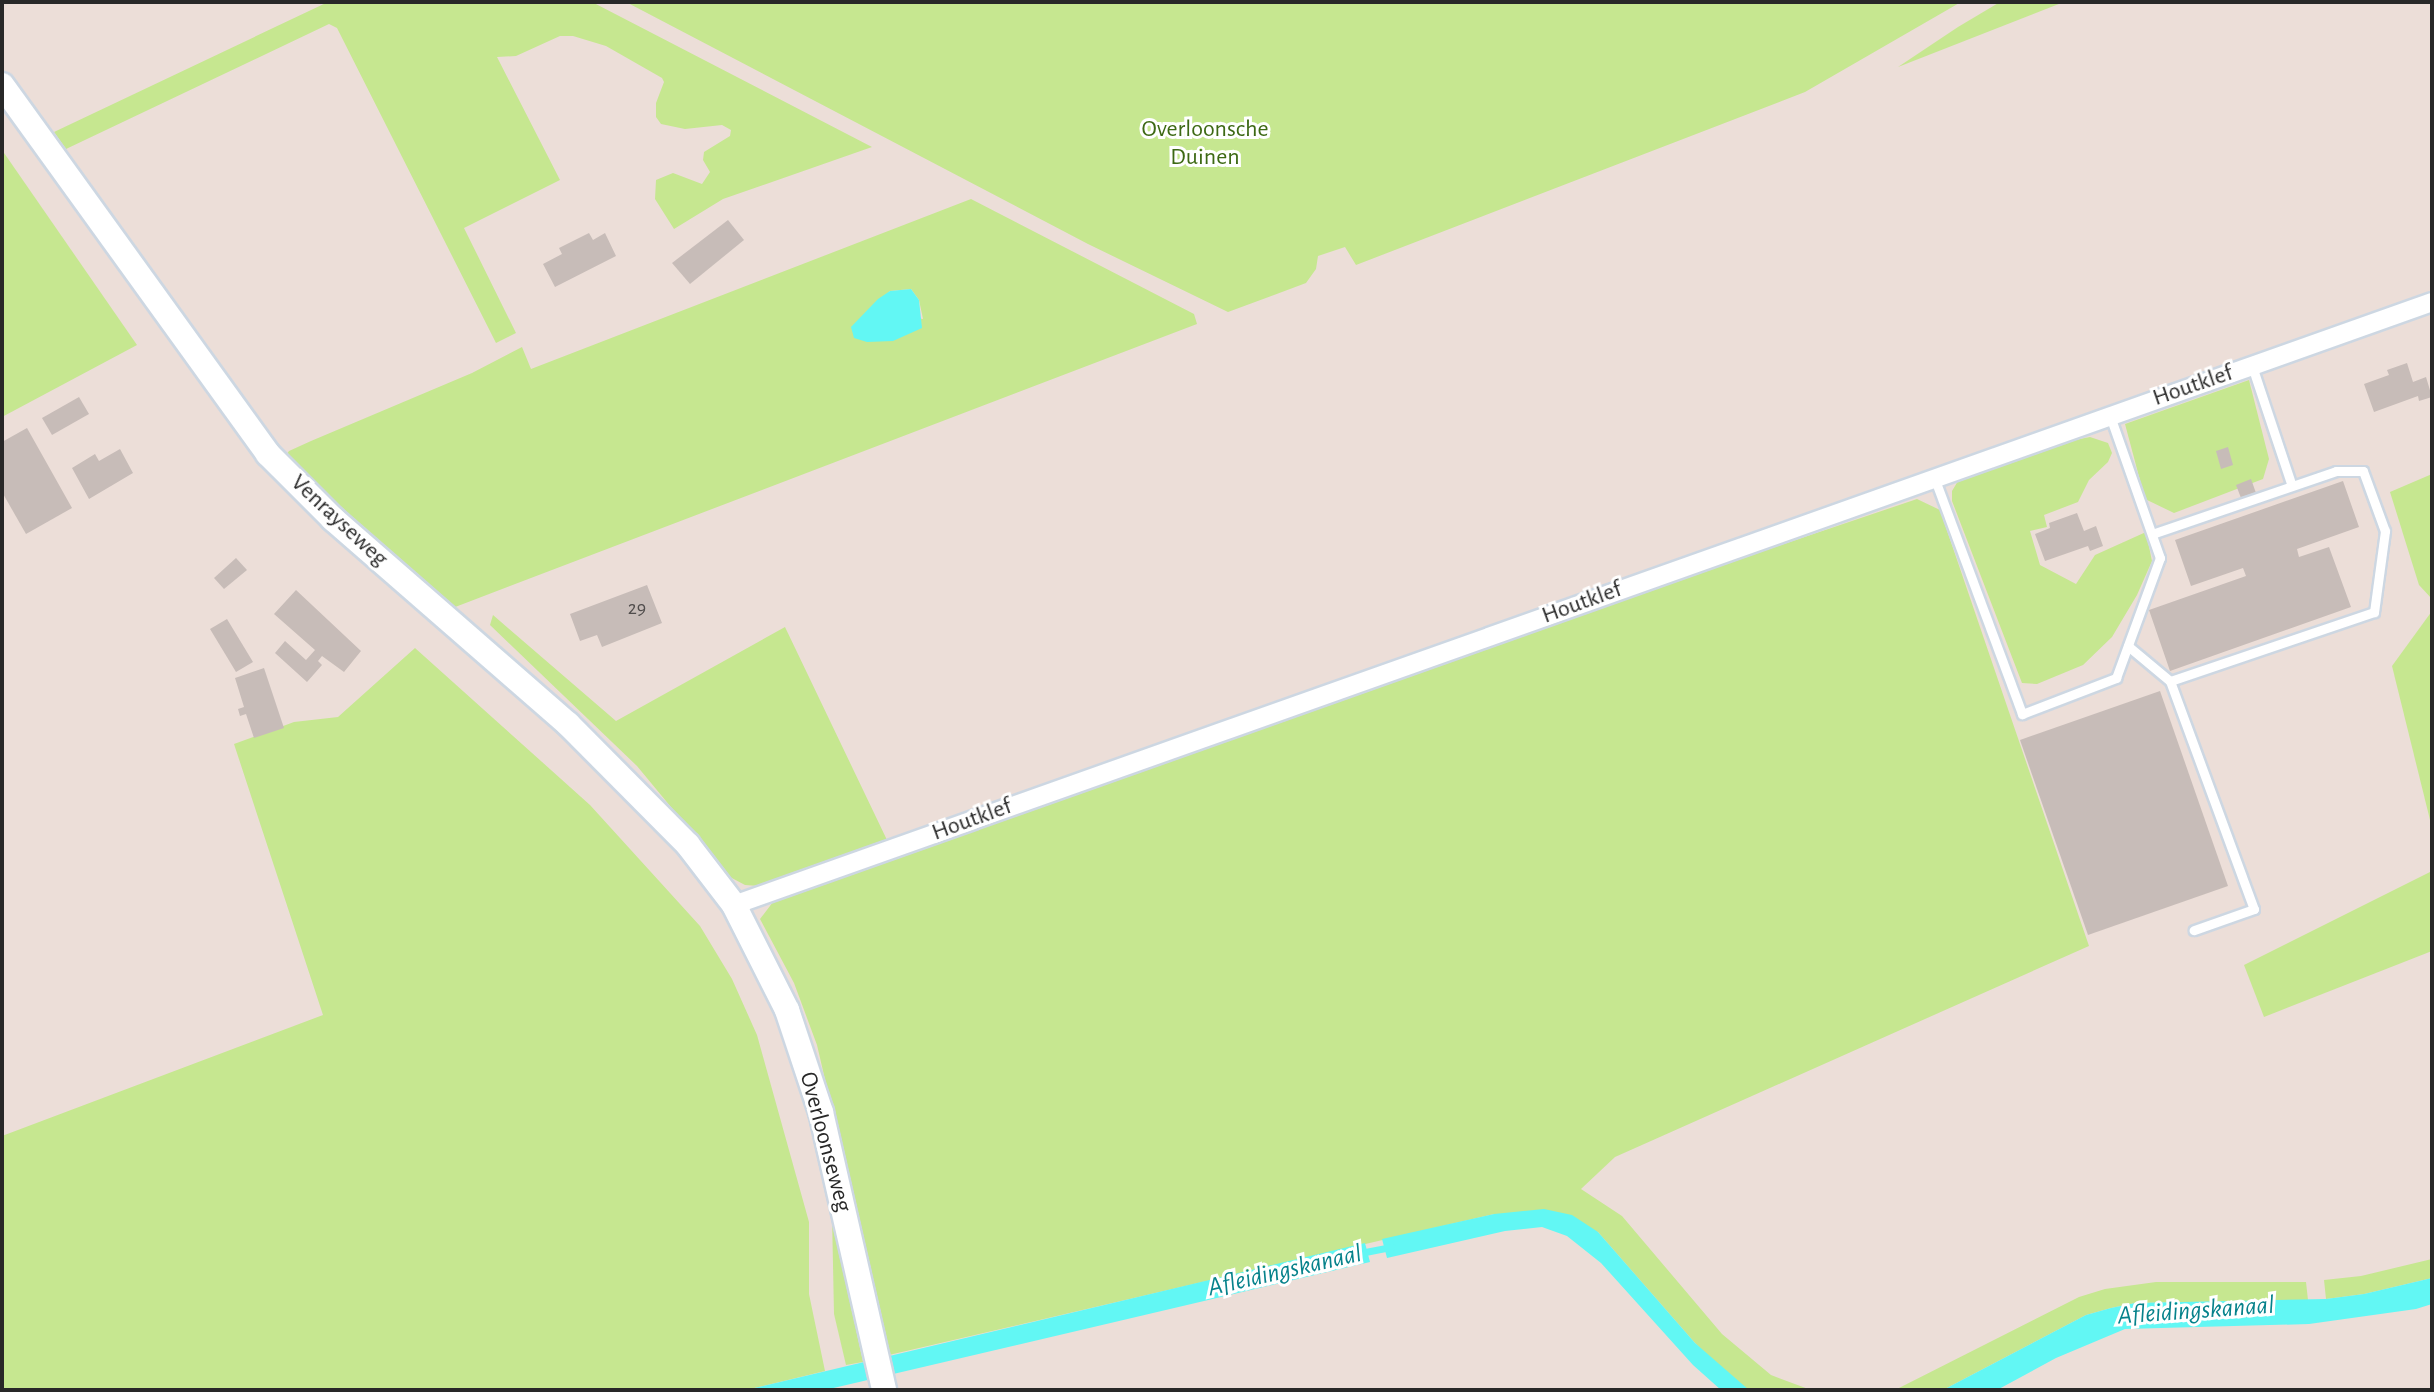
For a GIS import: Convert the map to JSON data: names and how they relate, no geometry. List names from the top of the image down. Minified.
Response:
{"streets":{"street":["Houtklef","Venrayseweg","Overloonseweg"]},"crossings":[["Houtklef","Venrayseweg"],["Houtklef","Overloonseweg"],["Venrayseweg","Overloonseweg"]],"water":["Afleidingskanaal"],"parks":["Overloonsche Duinen"],"house_numbers":["29"]}
